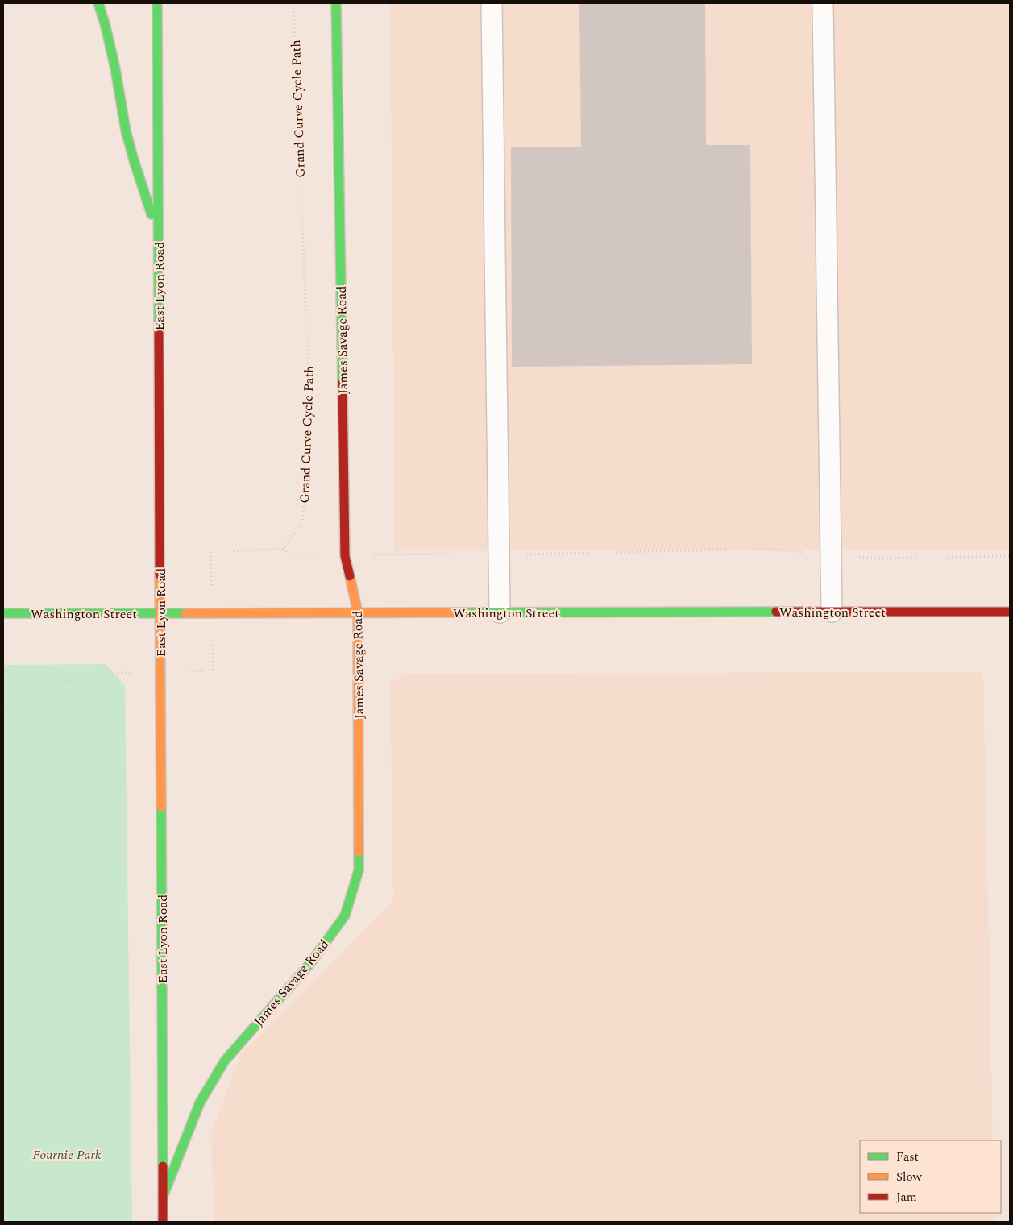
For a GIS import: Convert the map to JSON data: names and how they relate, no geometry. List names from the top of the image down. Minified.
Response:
{"streets":{"main road":["East Lyon Road","James Savage Road","Washington Street"],"path":["Grand Curve Cycle Path"]},"crossings":[["East Lyon Road","James Savage Road"],["East Lyon Road","Washington Street"],["James Savage Road","Washington Street"]],"parks":["Fournie Park"],"legend":["Fast","Slow","Jam"]}
